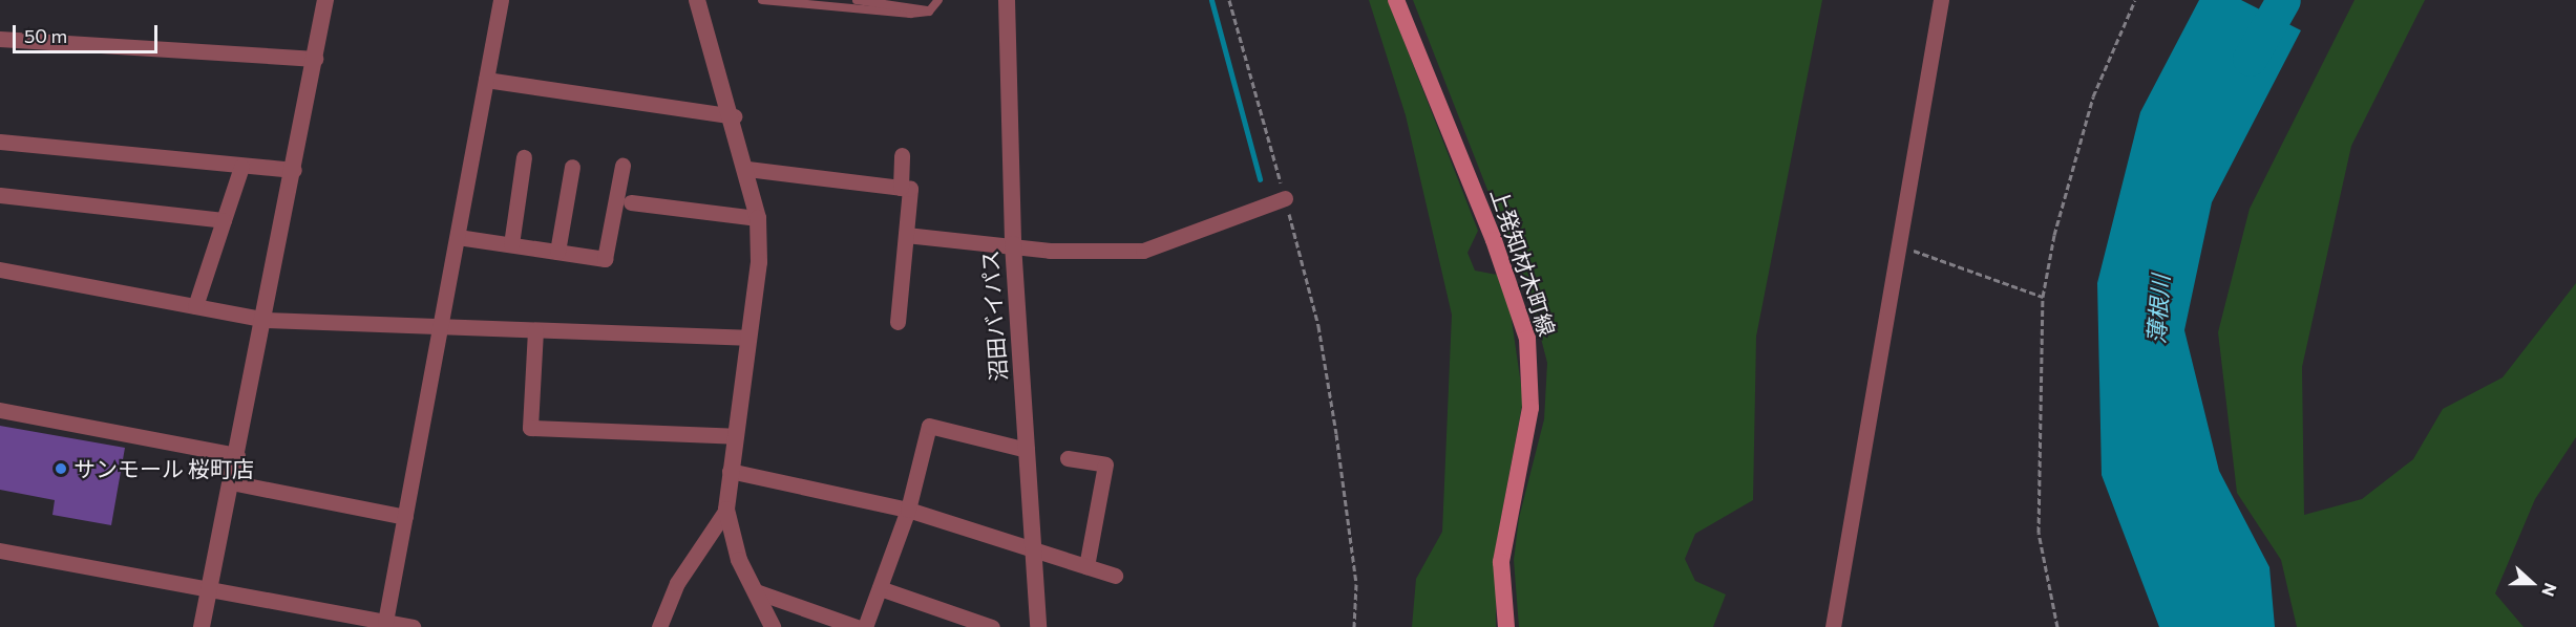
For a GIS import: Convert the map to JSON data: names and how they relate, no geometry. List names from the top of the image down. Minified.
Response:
{"streets":{"main road":["上発知材木町線"],"street":["沼田バイパス"]},"water":["薄根川"],"places":["サンモール 桜町店"],"scale_bar":"50 m","north":"right"}
